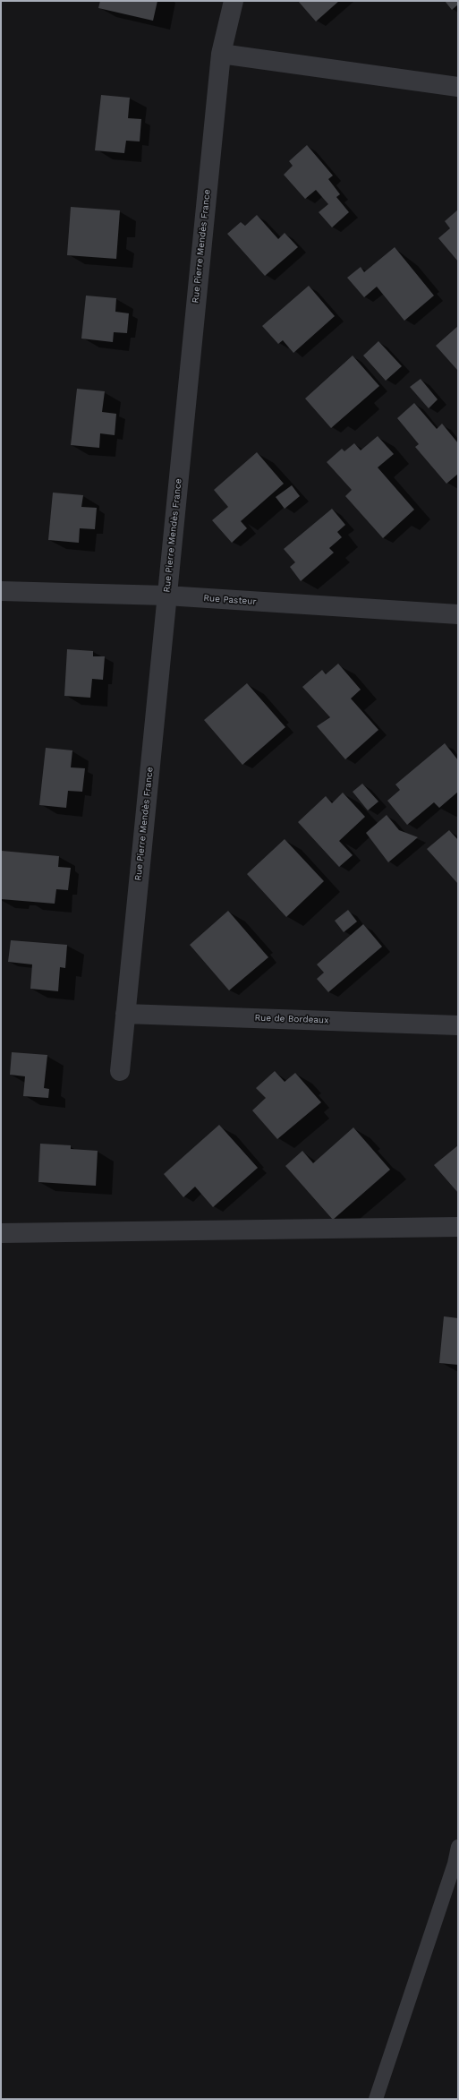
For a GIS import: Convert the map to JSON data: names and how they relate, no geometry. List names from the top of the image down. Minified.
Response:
{"streets":{"street":["Rue Pierre Mendès France","Rue Pasteur","Rue de Bordeaux"]},"crossings":[["Rue Pierre Mendès France","Rue Pasteur"],["Rue Pierre Mendès France","Rue de Bordeaux"]]}
